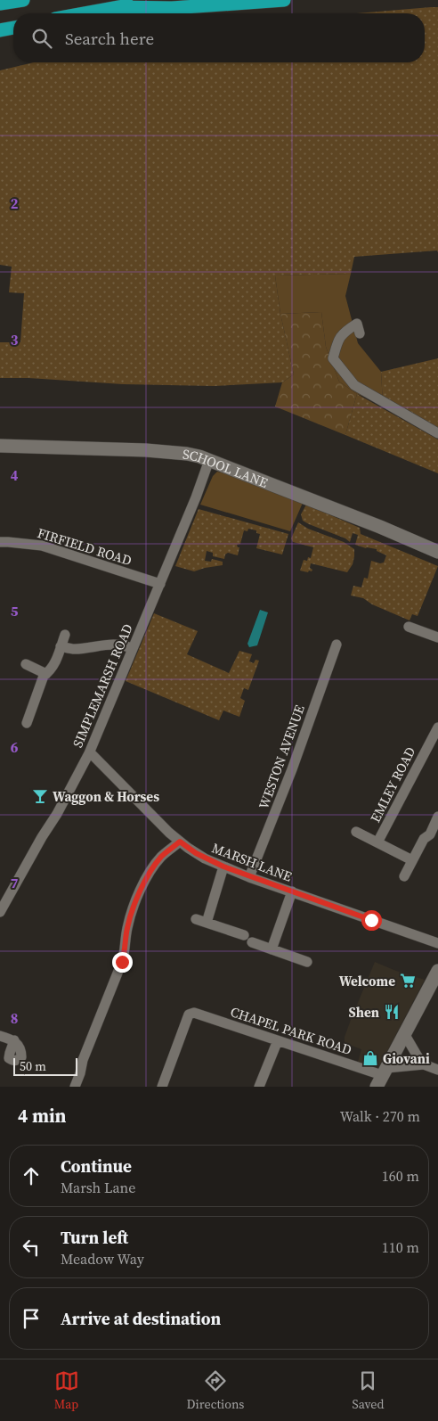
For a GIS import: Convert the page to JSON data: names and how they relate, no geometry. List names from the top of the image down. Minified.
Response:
{"streets":{"street":["SCHOOL LANE","FIRFIELD ROAD","SIMPLEMARSH ROAD","WESTON AVENUE","EMLEY ROAD","MARSH LANE","CHAPEL PARK ROAD"]},"crossings":[["SCHOOL LANE","SIMPLEMARSH ROAD"],["FIRFIELD ROAD","SIMPLEMARSH ROAD"],["SIMPLEMARSH ROAD","MARSH LANE"],["WESTON AVENUE","MARSH LANE"]],"places":{"bar":["Waggon & Horses"],"supermarket":["Welcome"],"restaurant":["Shen"],"shop":["Giovani"]},"scale_bar":"50 m","page":{"search":"Search here","scale":"50 m","heading":["4 min","Walk · 270 m"],"list":[["Continue","Marsh Lane","160 m"],["Turn left","Meadow Way","110 m"],"Arrive at destination"],"nav":["Map","Directions","Saved"]},"grid":{"rows":["2","3","4","5","6","7","8"]}}
